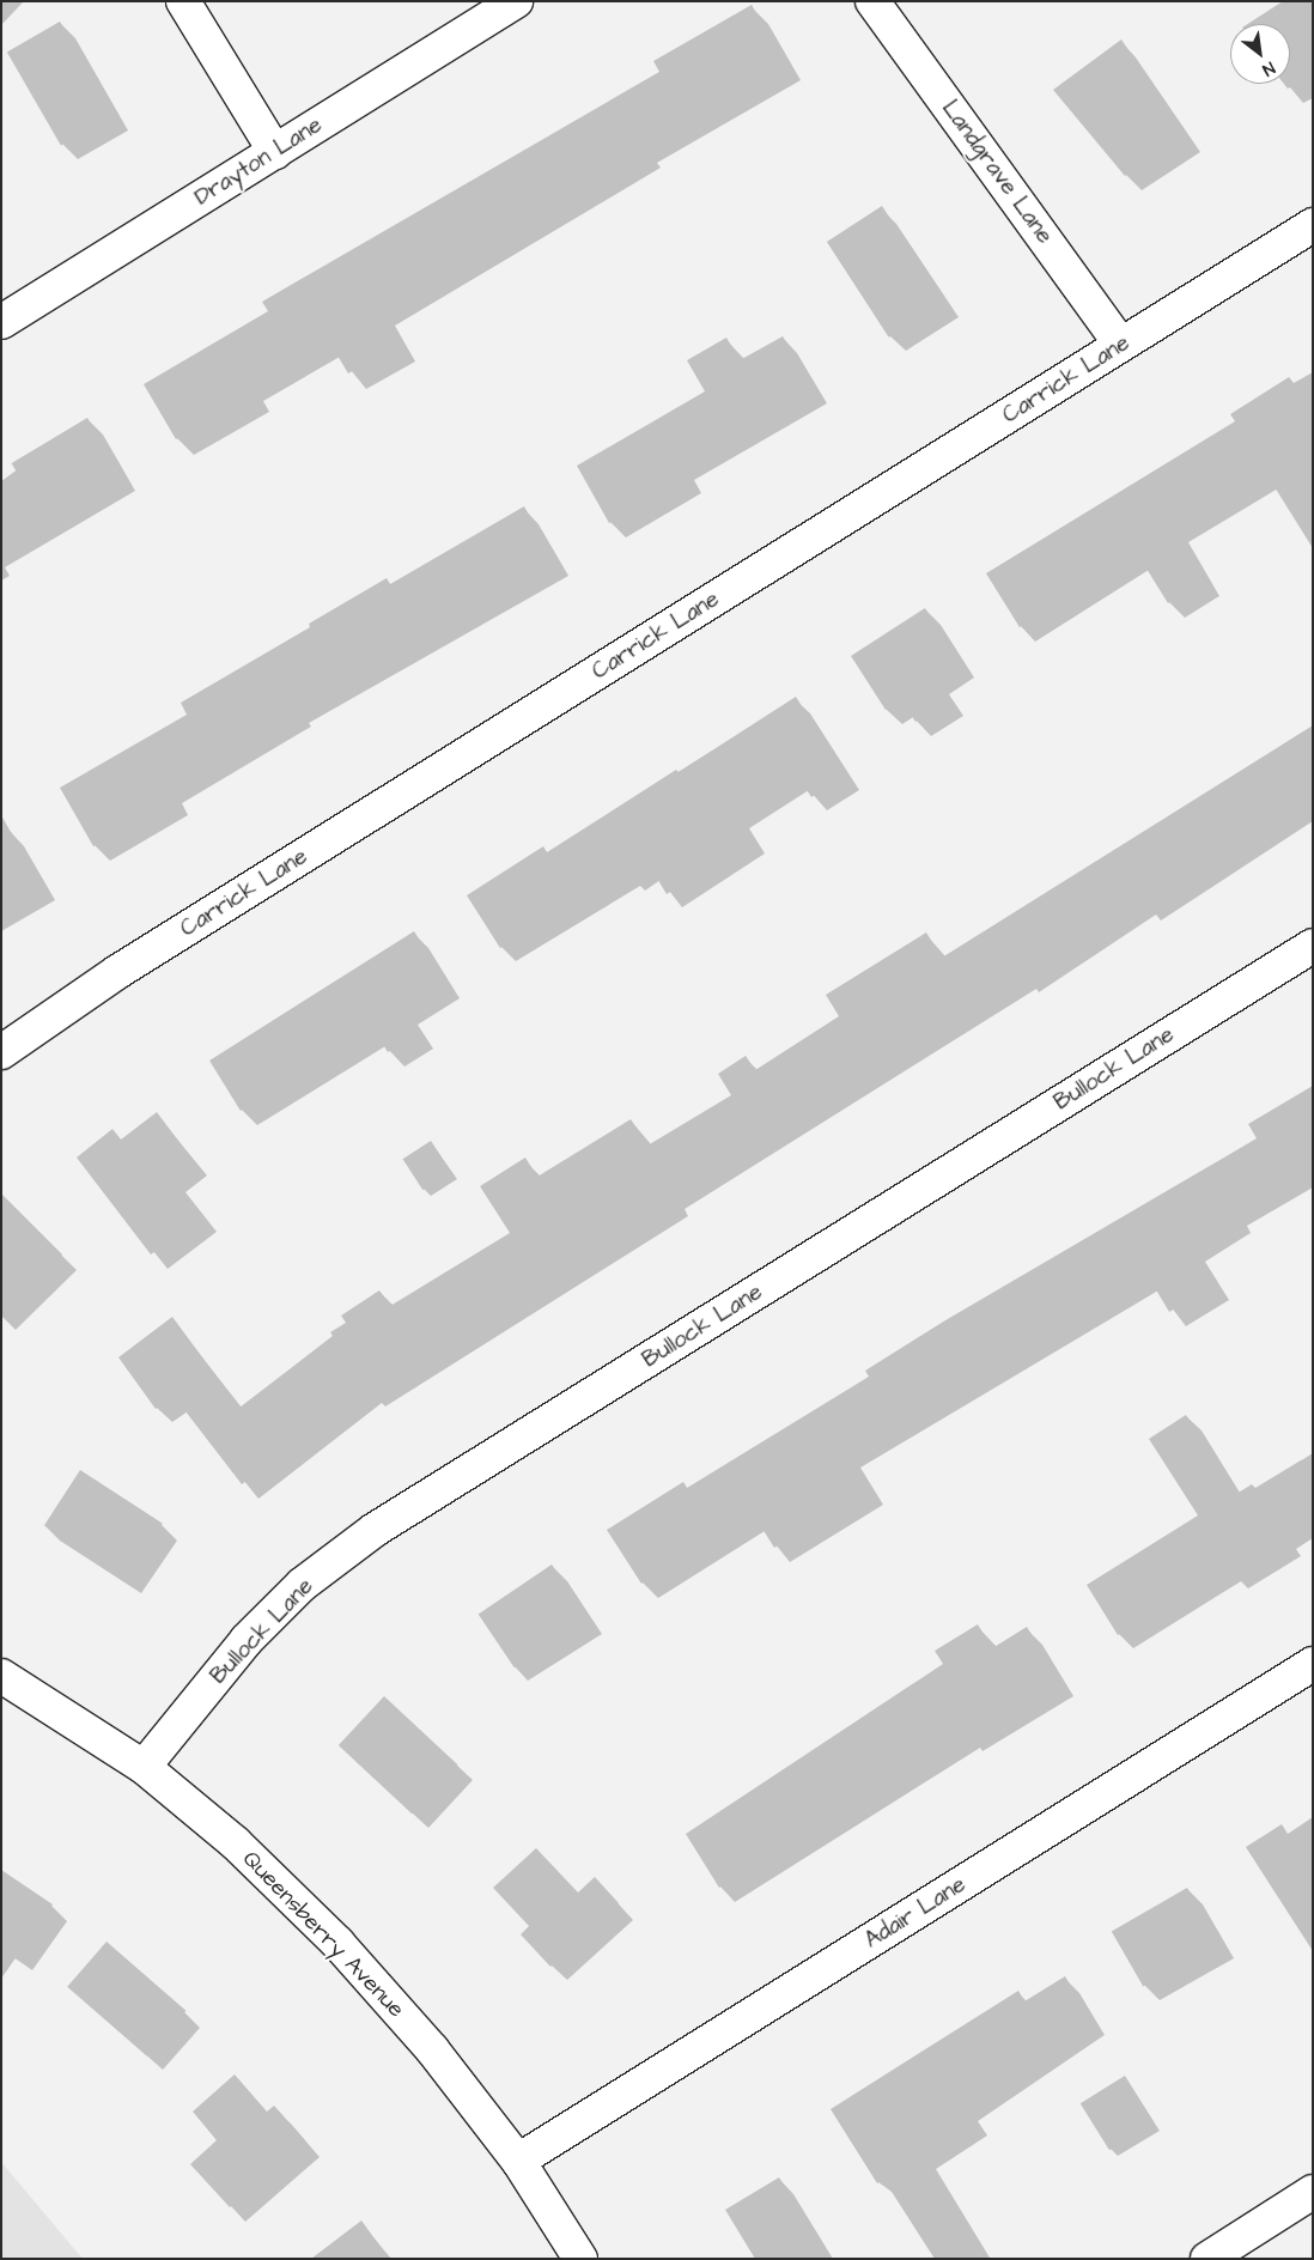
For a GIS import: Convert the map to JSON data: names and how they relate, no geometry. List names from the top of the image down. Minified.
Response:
{"streets":{"street":["Drayton Lane","Landgrave Lane","Carrick Lane","Bullock Lane","Adair Lane","Queensberry Avenue"]},"crossings":[["Landgrave Lane","Carrick Lane"],["Bullock Lane","Queensberry Avenue"],["Adair Lane","Queensberry Avenue"]],"north":"bottom right"}
